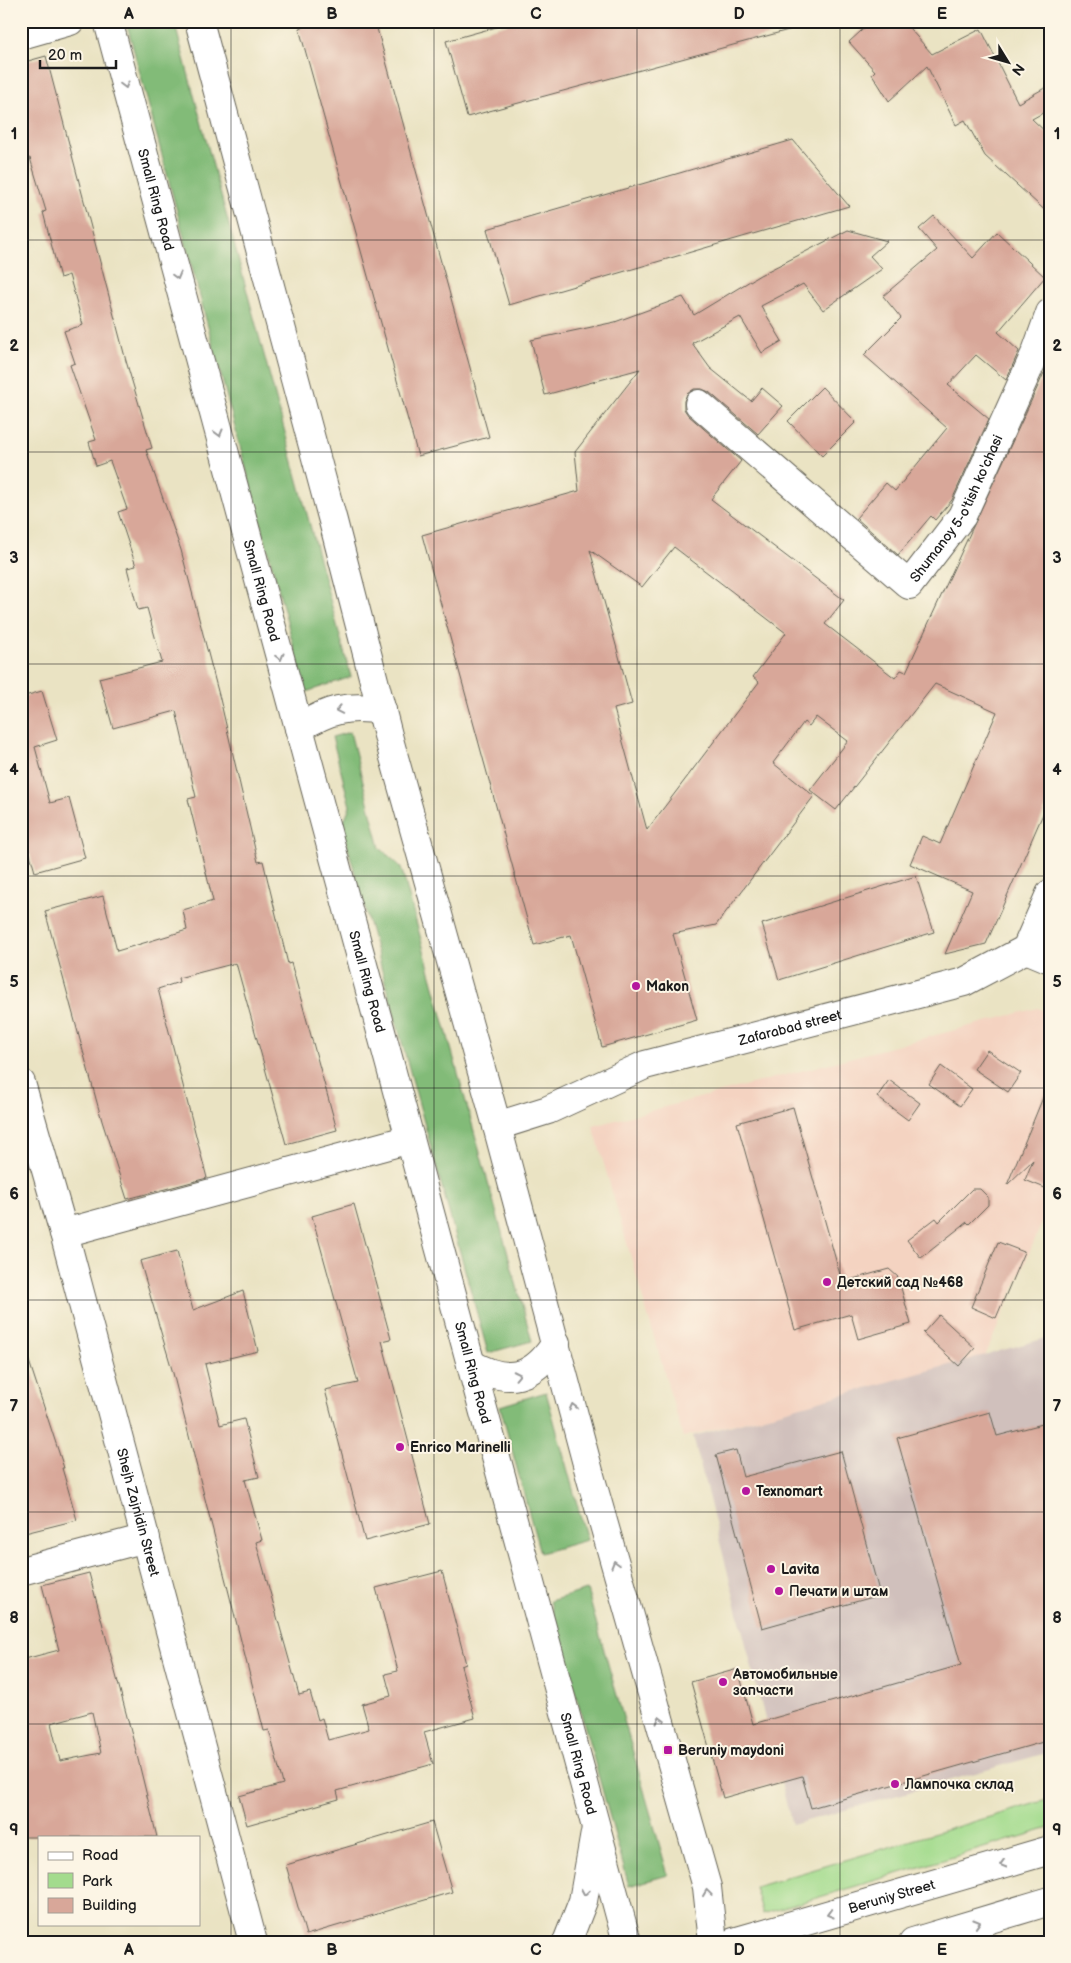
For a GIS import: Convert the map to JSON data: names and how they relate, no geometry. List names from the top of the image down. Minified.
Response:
{"streets":{"main road":["Small Ring Road","Shumanoy 5-o'tish ko'chasi","Zafarabad street","Shejh Zajnidin Street","Beruniy Street"]},"places":{"other":["Makon","Детский сад №468","Enrico Marinelli","Texnomart","Lavita","Печати и штам","Автомобильные запчасти","Лампочка склад"],"transit":["Beruniy maydoni"]},"legend":["Road","Park","Building"],"scale_bar":"20 m","north":"bottom right","grid":{"columns":["A","B","C","D","E"],"rows":["1","2","3","4","5","6","7","8","9"]}}
